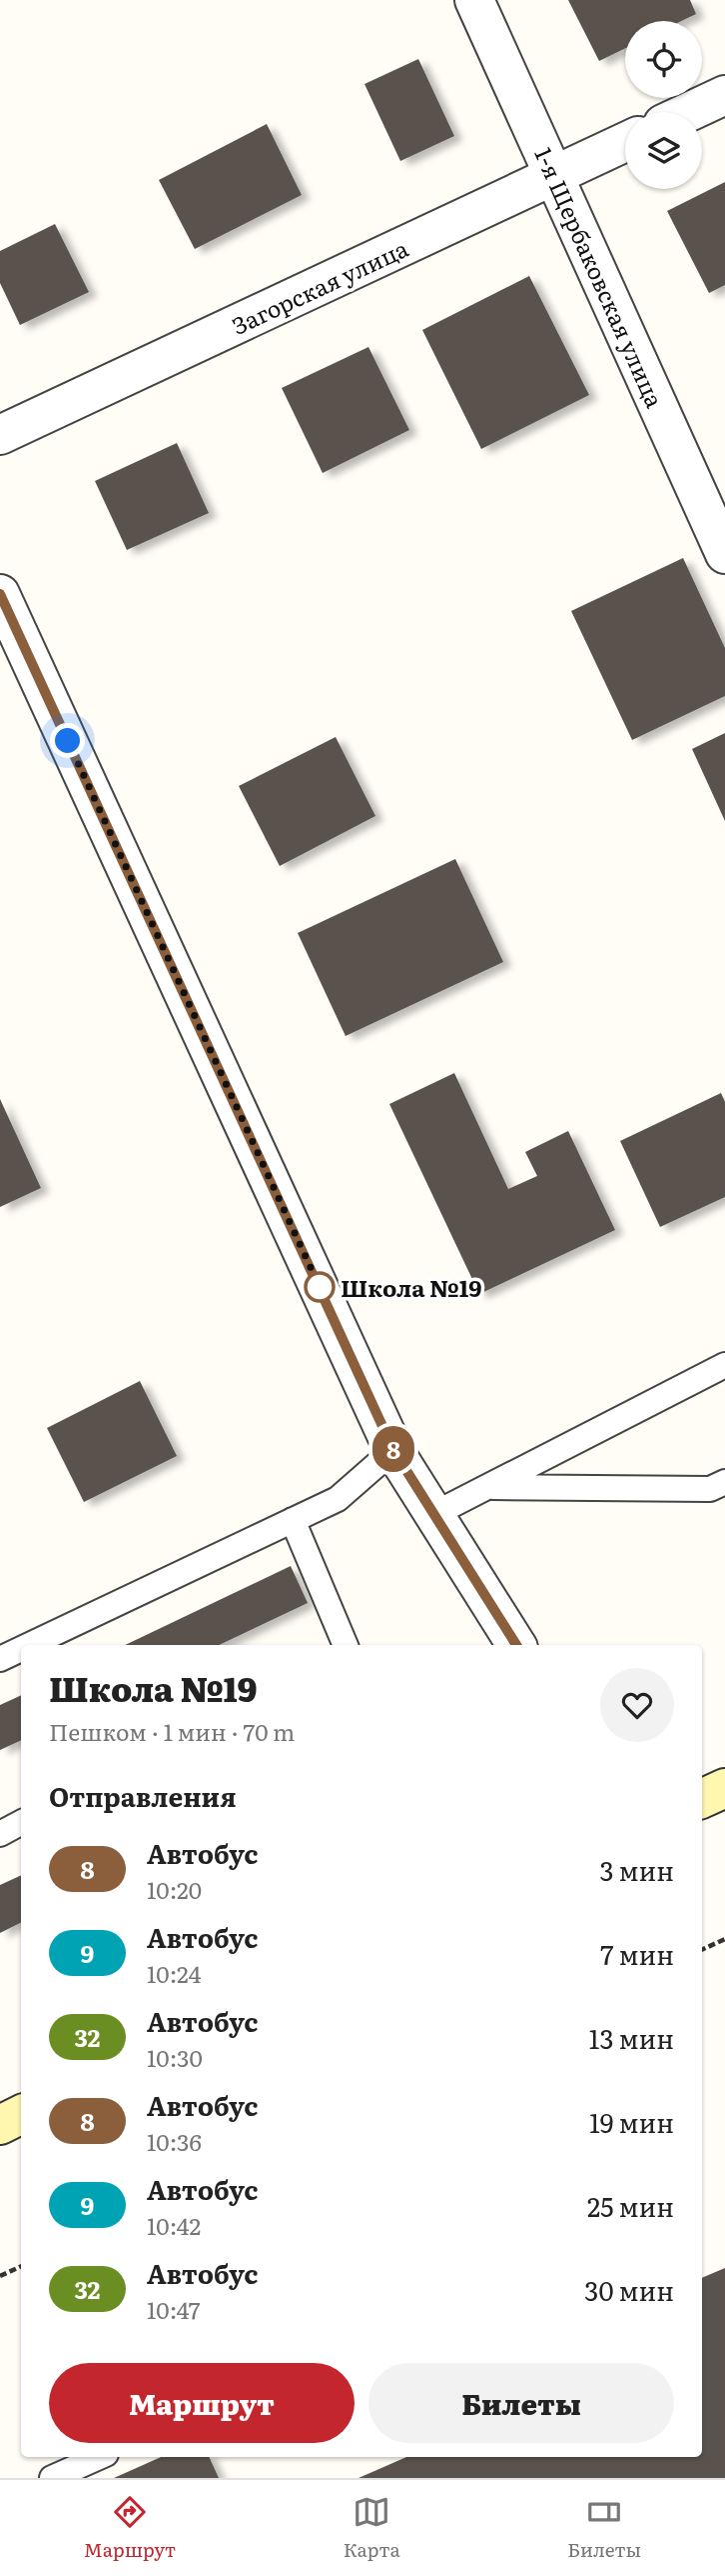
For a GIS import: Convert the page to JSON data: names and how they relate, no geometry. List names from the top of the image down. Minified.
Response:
{"streets":{"street":["1-я Щербаковская улица","Загорская улица"]},"crossings":[["1-я Щербаковская улица","Загорская улица"]],"places":["Школа №19"],"lines":["bus line 8"],"page":{"on_map":"8","heading":[["Школа №19","Пешком · 1 мин · 70 m"],"Отправления"],"list":[{"mark":"8","name":"Автобус","note":"10:20","value":"3 мин"},{"mark":"9","name":"Автобус","note":"10:24","value":"7 мин"},{"mark":"32","name":"Автобус","note":"10:30","value":"13 мин"},{"mark":"8","name":"Автобус","note":"10:36","value":"19 мин"},{"mark":"9","name":"Автобус","note":"10:42","value":"25 мин"},{"mark":"32","name":"Автобус","note":"10:47","value":"30 мин"}],"buttons":["Маршрут","Билеты"],"tabs":["Маршрут","Карта","Билеты"]}}
